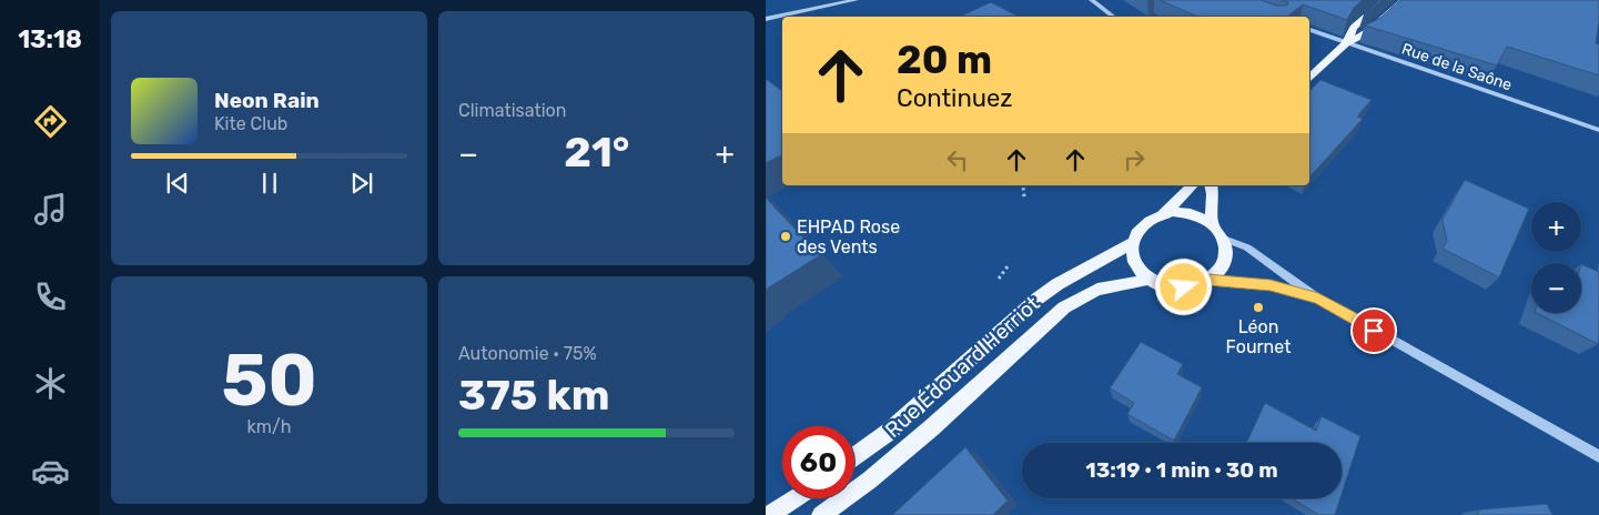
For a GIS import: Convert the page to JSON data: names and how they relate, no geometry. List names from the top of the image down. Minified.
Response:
{"streets":{"main road":["Rue Édouard Herriot"],"street":["Rue de la Saône"]},"places":["EHPAD Rose des Vents","Léon Fournet"],"page":{"tabs":"13:18","tile":["Climatisation",["50","km/h"],["Autonomie · 75%","375 km"]],"turn":["20 m","Continuez"],"song":["Neon Rain","Kite Club"],"heat":["−","21°","+"],"map_buttons":["+","−"],"limit":"60","trip":"13:19 · 1 min · 30 m"}}
